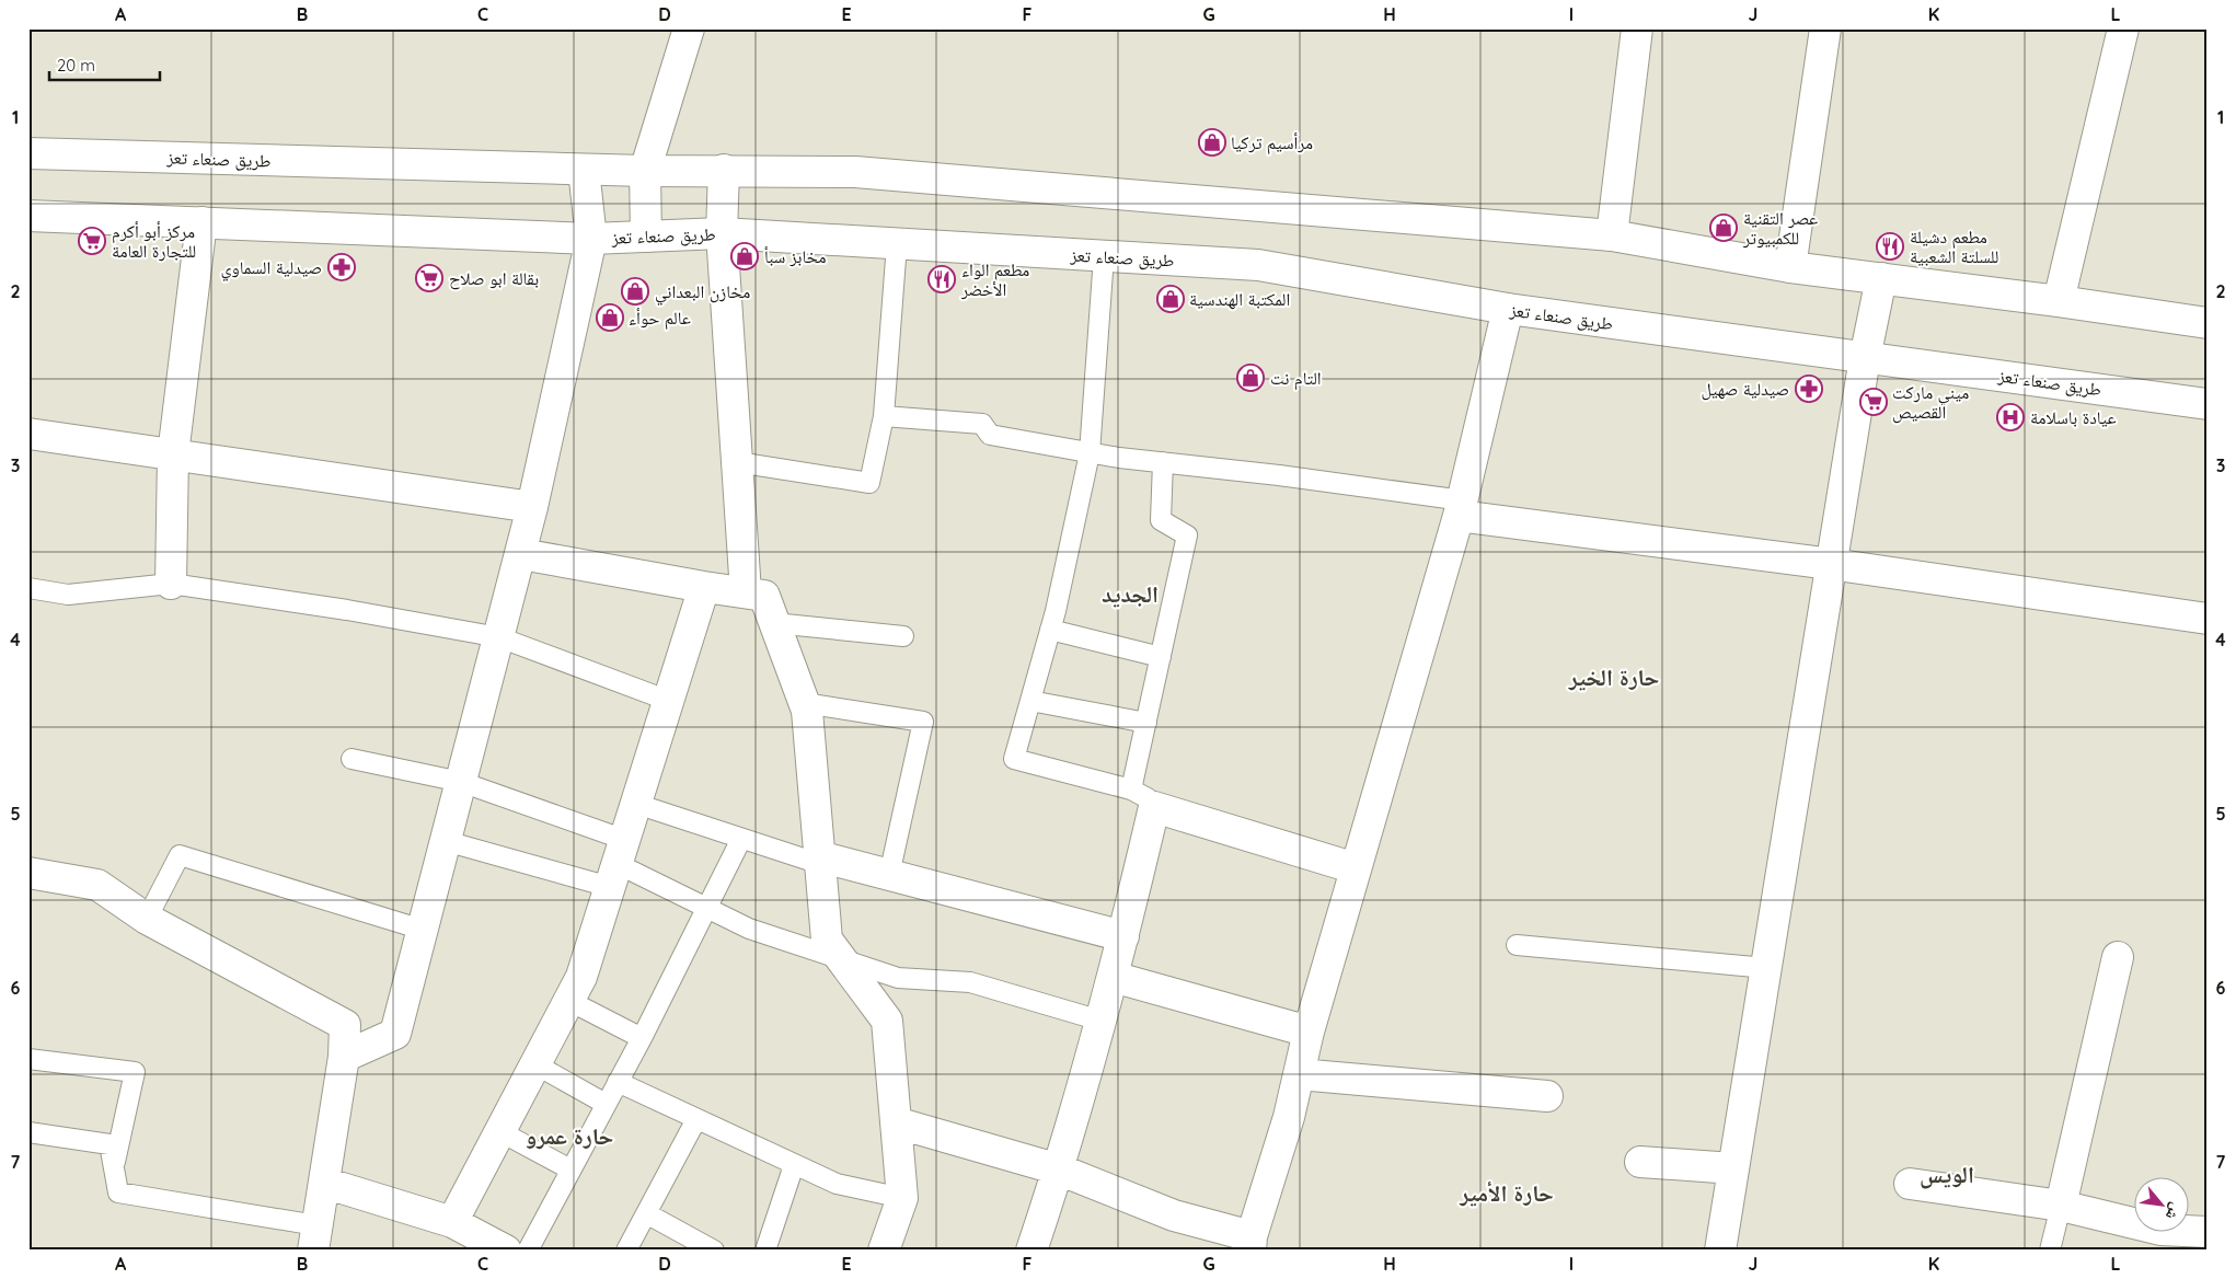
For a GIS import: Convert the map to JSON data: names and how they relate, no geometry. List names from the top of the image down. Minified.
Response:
{"streets":{"main road":["طريق صنعاء تعز"]},"districts":["الجديد","حارة الخير","حارة عمرو","الويس","حارة الأمير"],"places":{"shop":["مرأسيم تركيا","عصر التقنية للكمبيوتر","مخابز سبأ","مخازن البعداني","المكتبة الهندسية","عالم حوأء","التام نت"],"supermarket":["مركز أبو أكرم للتجارة العامة","بقالة ابو صلاح","ميني ماركت القصيص"],"restaurant":["مطعم دشيلة للسلتة الشعبية","مطعم الواء الأخضر"],"pharmacy":["صيدلية السماوي","صيدلية صهيل"],"hospital":["عيادة باسلامة"]},"scale_bar":"20 m","north":"bottom right","grid":{"columns":["A","B","C","D","E","F","G","H","I","J","K","L"],"rows":["1","2","3","4","5","6","7"]}}
